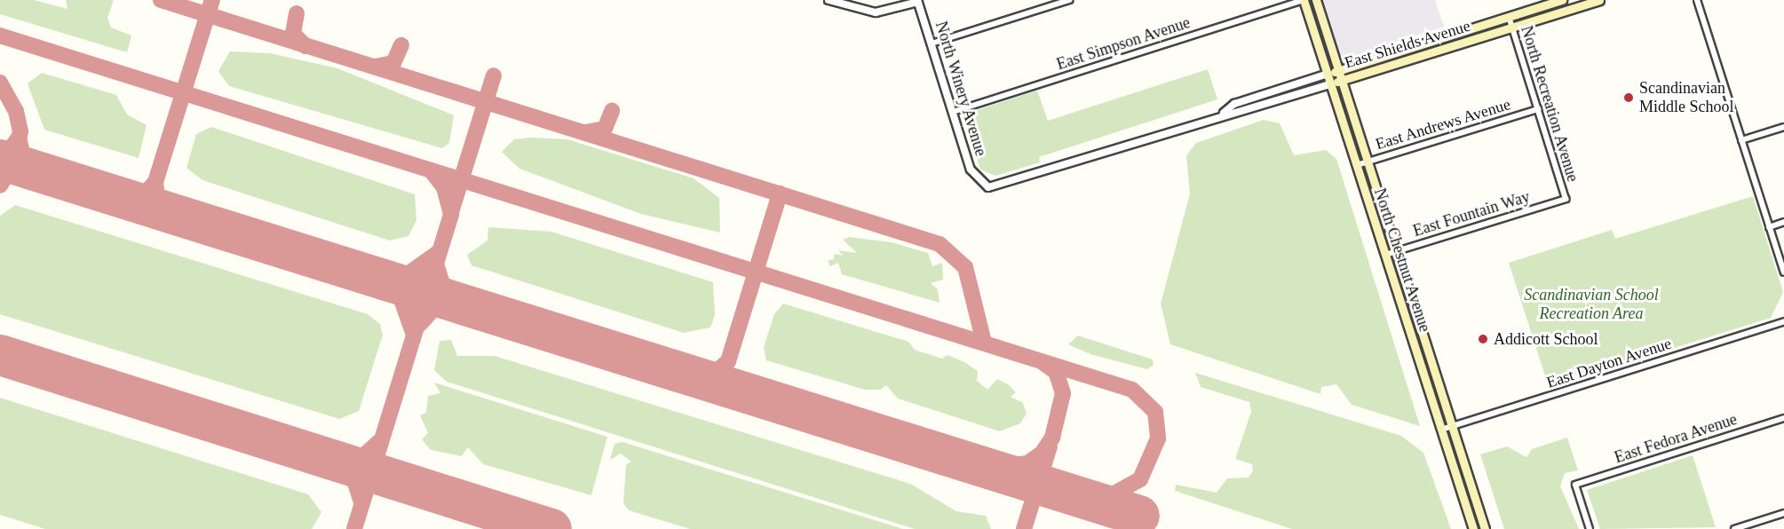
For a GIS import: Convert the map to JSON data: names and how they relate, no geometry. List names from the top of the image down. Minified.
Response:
{"streets":{"main road":["East Shields Avenue","North Chestnut Avenue"],"street":["East Simpson Avenue","North Winery Avenue","North Recreation Avenue","East Andrews Avenue","East Fountain Way","East Dayton Avenue","East Fedora Avenue"]},"crossings":[["East Simpson Avenue","North Winery Avenue"],["East Simpson Avenue","North Chestnut Avenue"],["East Shields Avenue","North Winery Avenue"],["East Shields Avenue","North Recreation Avenue"],["East Shields Avenue","North Chestnut Avenue"],["North Recreation Avenue","East Andrews Avenue"],["North Recreation Avenue","East Fountain Way"],["East Andrews Avenue","North Chestnut Avenue"],["East Fountain Way","North Chestnut Avenue"],["North Chestnut Avenue","East Dayton Avenue"]],"parks":["Scandinavian School Recreation Area"],"places":["Scandinavian Middle School","Addicott School"]}
